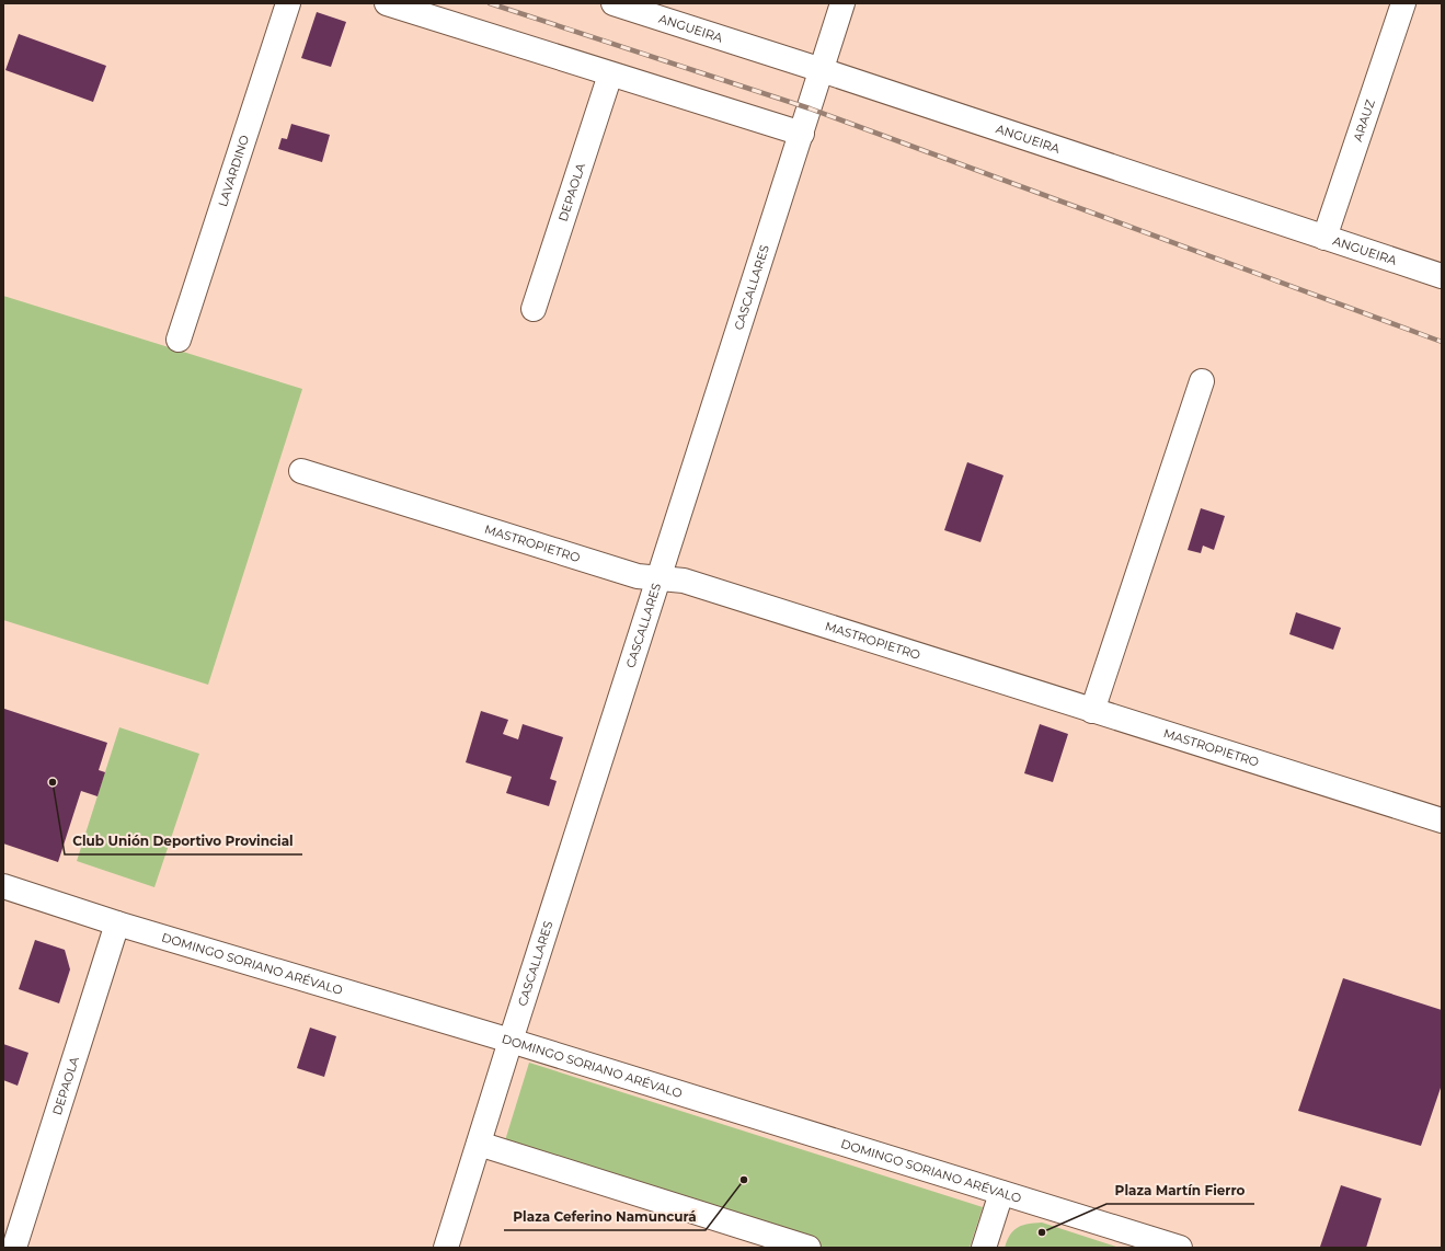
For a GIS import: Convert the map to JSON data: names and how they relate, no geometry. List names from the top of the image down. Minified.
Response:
{"streets":{"street":["ANGUEIRA","ARAUZ","LAVARDINO","DEPAOLA","CASCALLARES","MASTROPIETRO","DOMINGO SORIANO ARÉVALO"]},"crossings":[["ANGUEIRA","ARAUZ"],["ANGUEIRA","CASCALLARES"],["DEPAOLA","DOMINGO SORIANO ARÉVALO"],["CASCALLARES","MASTROPIETRO"],["CASCALLARES","DOMINGO SORIANO ARÉVALO"]],"places":["Club Unión Deportivo Provincial","Plaza Ceferino Namuncurá","Plaza Martín Fierro"]}
